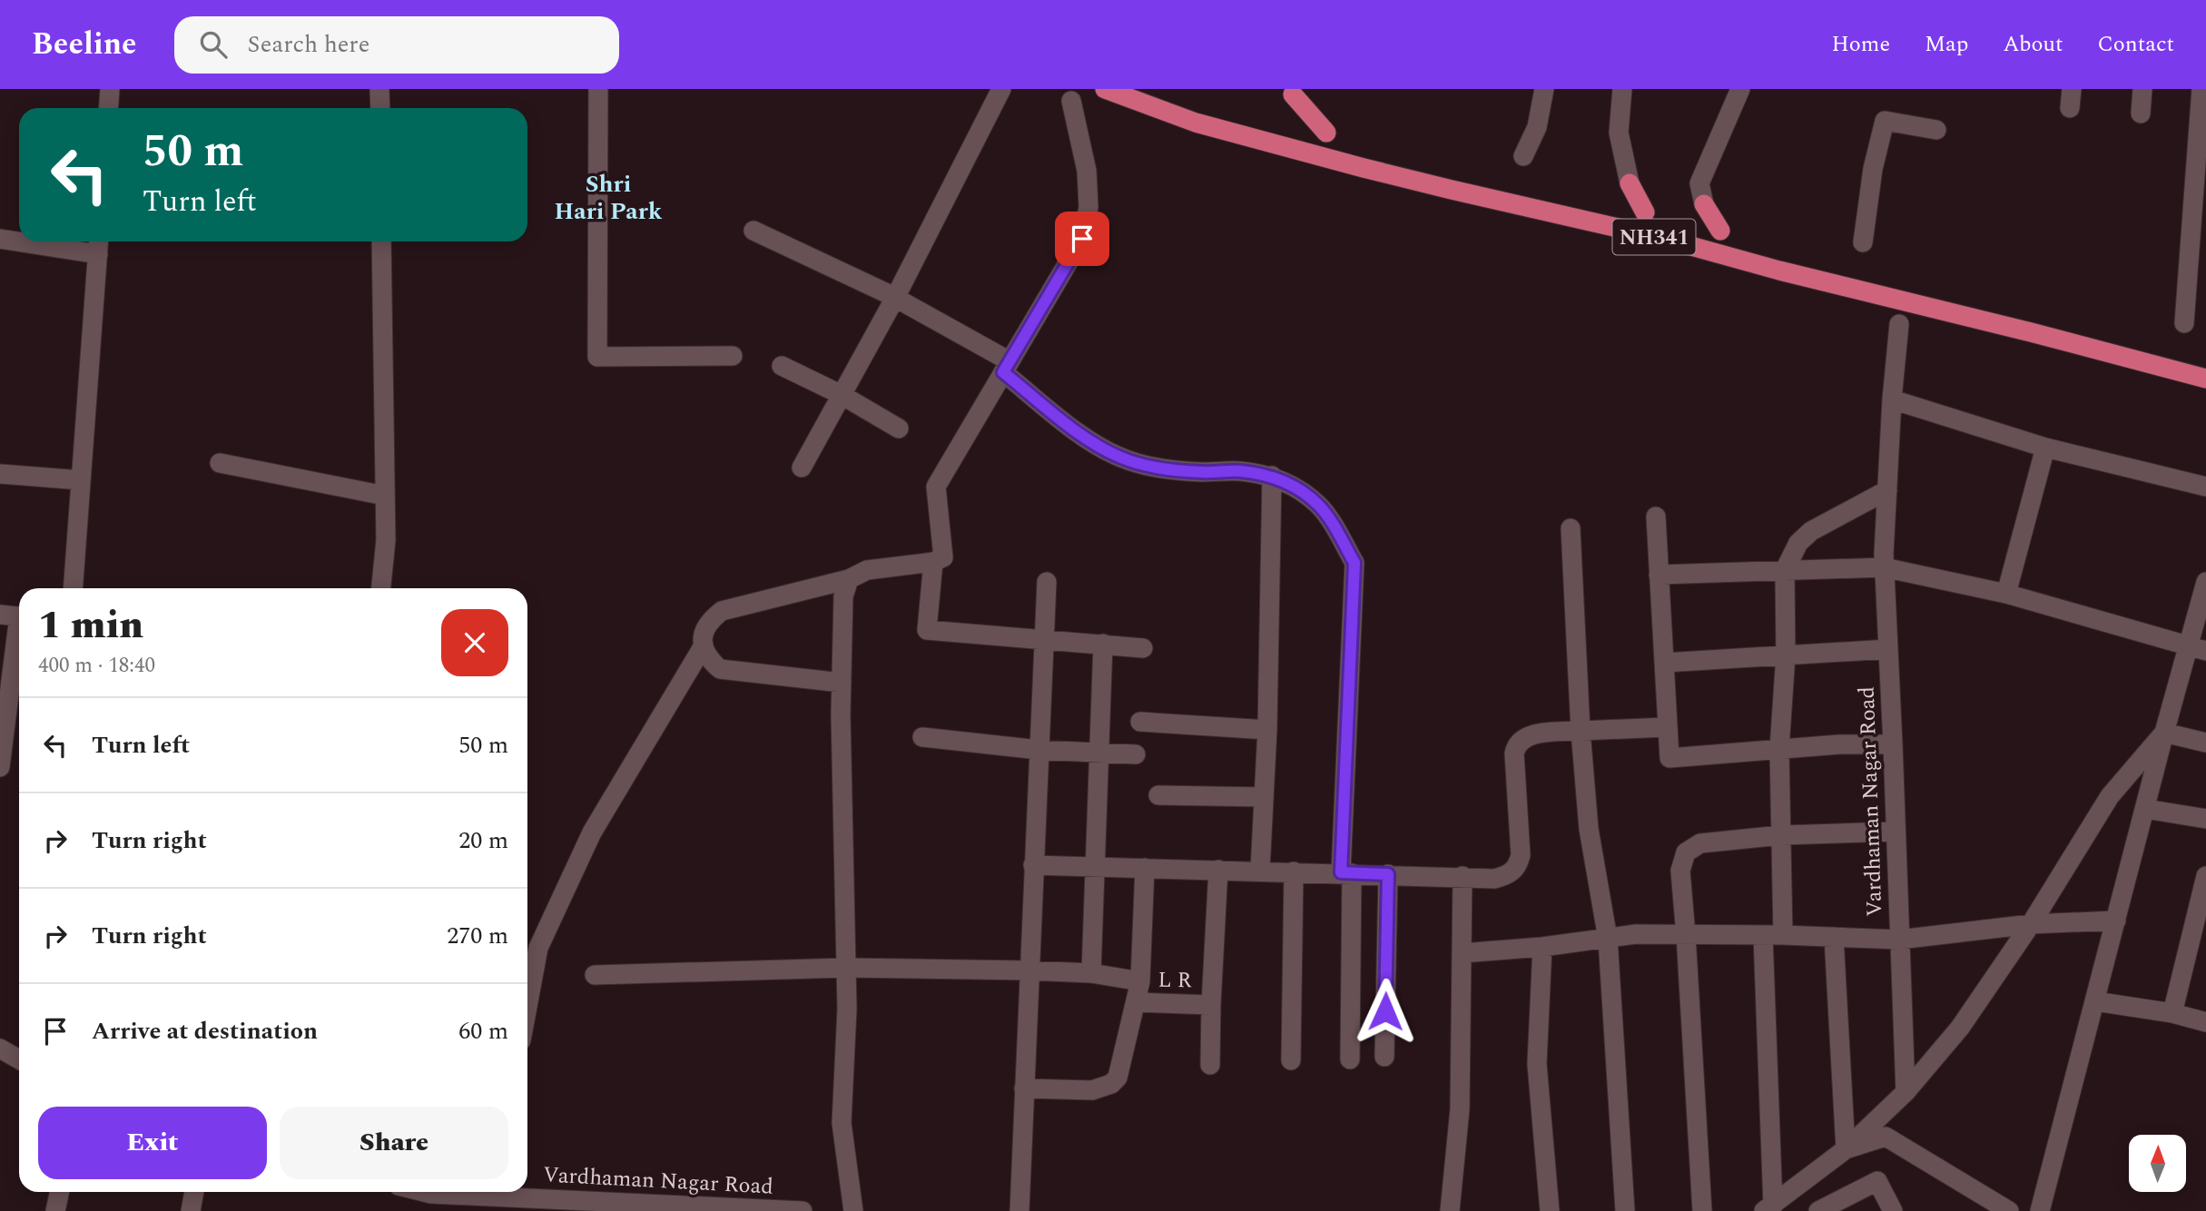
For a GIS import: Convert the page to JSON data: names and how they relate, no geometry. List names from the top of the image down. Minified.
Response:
{"streets":{"highway":["NH341"],"street":["Vardhaman Nagar Road","L R"]},"districts":["Shri Hari Park"],"north":"top","page":{"header":"Beeline","search":"Search here","nav":["Home","Map","About","Contact"],"turn":["50 m","Turn left"],"heading":["1 min","400 m · 18:40"],"list":[{"name":"Turn left","value":"50 m"},{"name":"Turn right","value":"20 m"},{"name":"Turn right","value":"270 m"},{"name":"Arrive at destination","value":"60 m"}],"buttons":["Exit","Share"]}}
